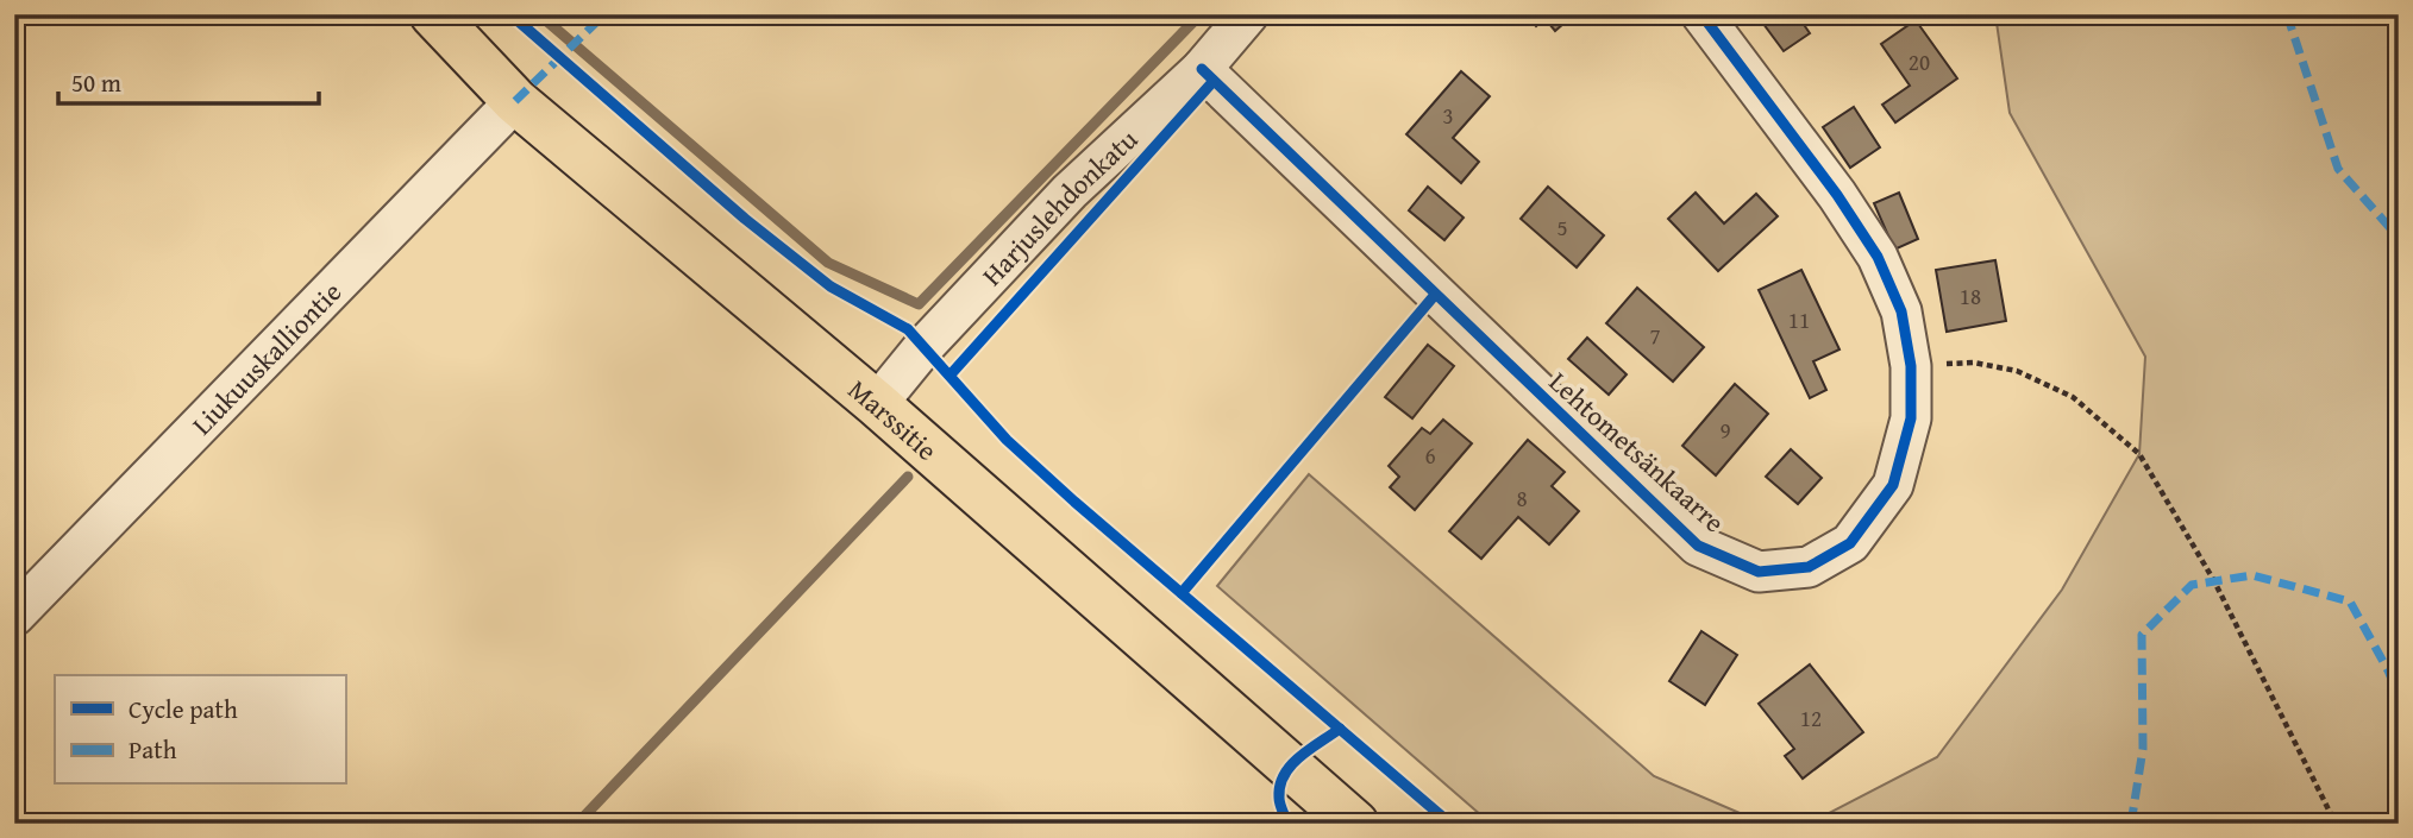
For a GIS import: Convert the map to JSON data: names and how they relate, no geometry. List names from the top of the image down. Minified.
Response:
{"streets":{"main road":["Marssitie"],"street":["Harjuslehdonkatu","Liukuuskalliontie","Lehtometsänkaarre"]},"crossings":[["Harjuslehdonkatu","Marssitie"],["Harjuslehdonkatu","Lehtometsänkaarre"],["Liukuuskalliontie","Marssitie"]],"house_numbers":["20","3","5","18","11","7","9","6","8","12"],"legend":["Cycle path","Path"],"scale_bar":"50 m"}
